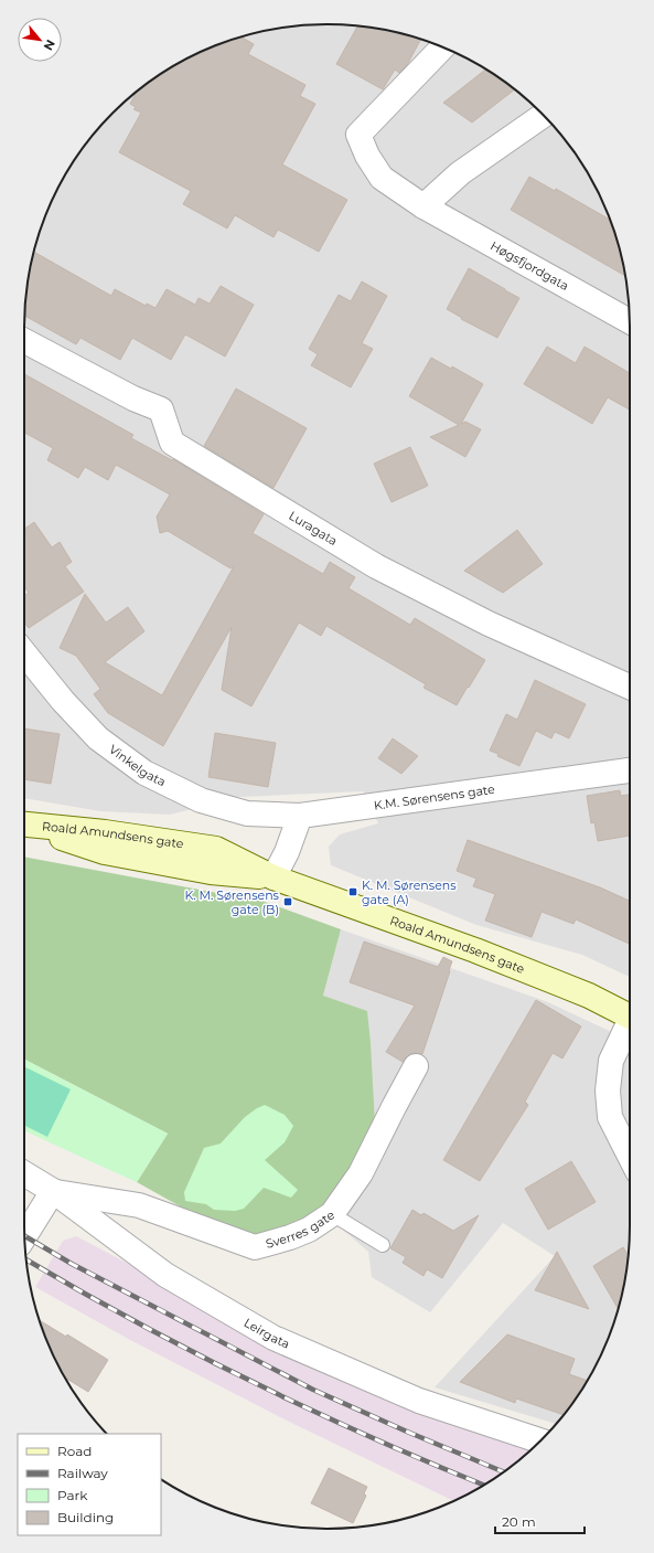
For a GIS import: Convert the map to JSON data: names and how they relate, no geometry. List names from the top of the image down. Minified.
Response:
{"streets":{"street":["Høgsfjordgata","Luragata","Vinkelgata","K.M. Sørensens gate","Roald Amundsens gate","Sverres gate","Leirgata"]},"crossings":[["Vinkelgata","K.M. Sørensens gate"],["Sverres gate","Leirgata"]],"places":{"transit":["K. M. Sørensens gate (A)","K. M. Sørensens gate (B)"]},"legend":["Road","Railway","Park","Building"],"scale_bar":"20 m","north":"bottom right"}
